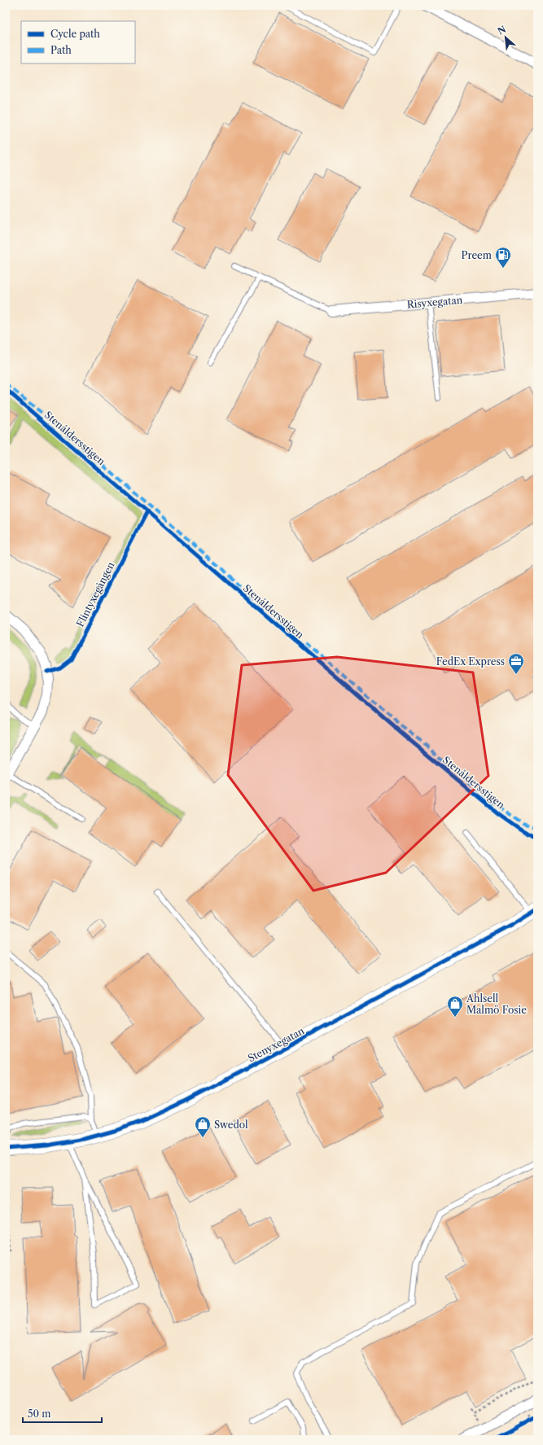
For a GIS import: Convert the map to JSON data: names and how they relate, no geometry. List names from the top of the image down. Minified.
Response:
{"streets":{"street":["Risyxegatan","Stenyxegatan"],"cycle path":["Stenåldersstigen","Flintyxegången"]},"places":{"fuel station":["Preem"],"office":["FedEx Express"],"shop":["Ahlsell Malmö Fosie","Swedol"]},"legend":["Cycle path","Path"],"scale_bar":"50 m","north":"top left"}
